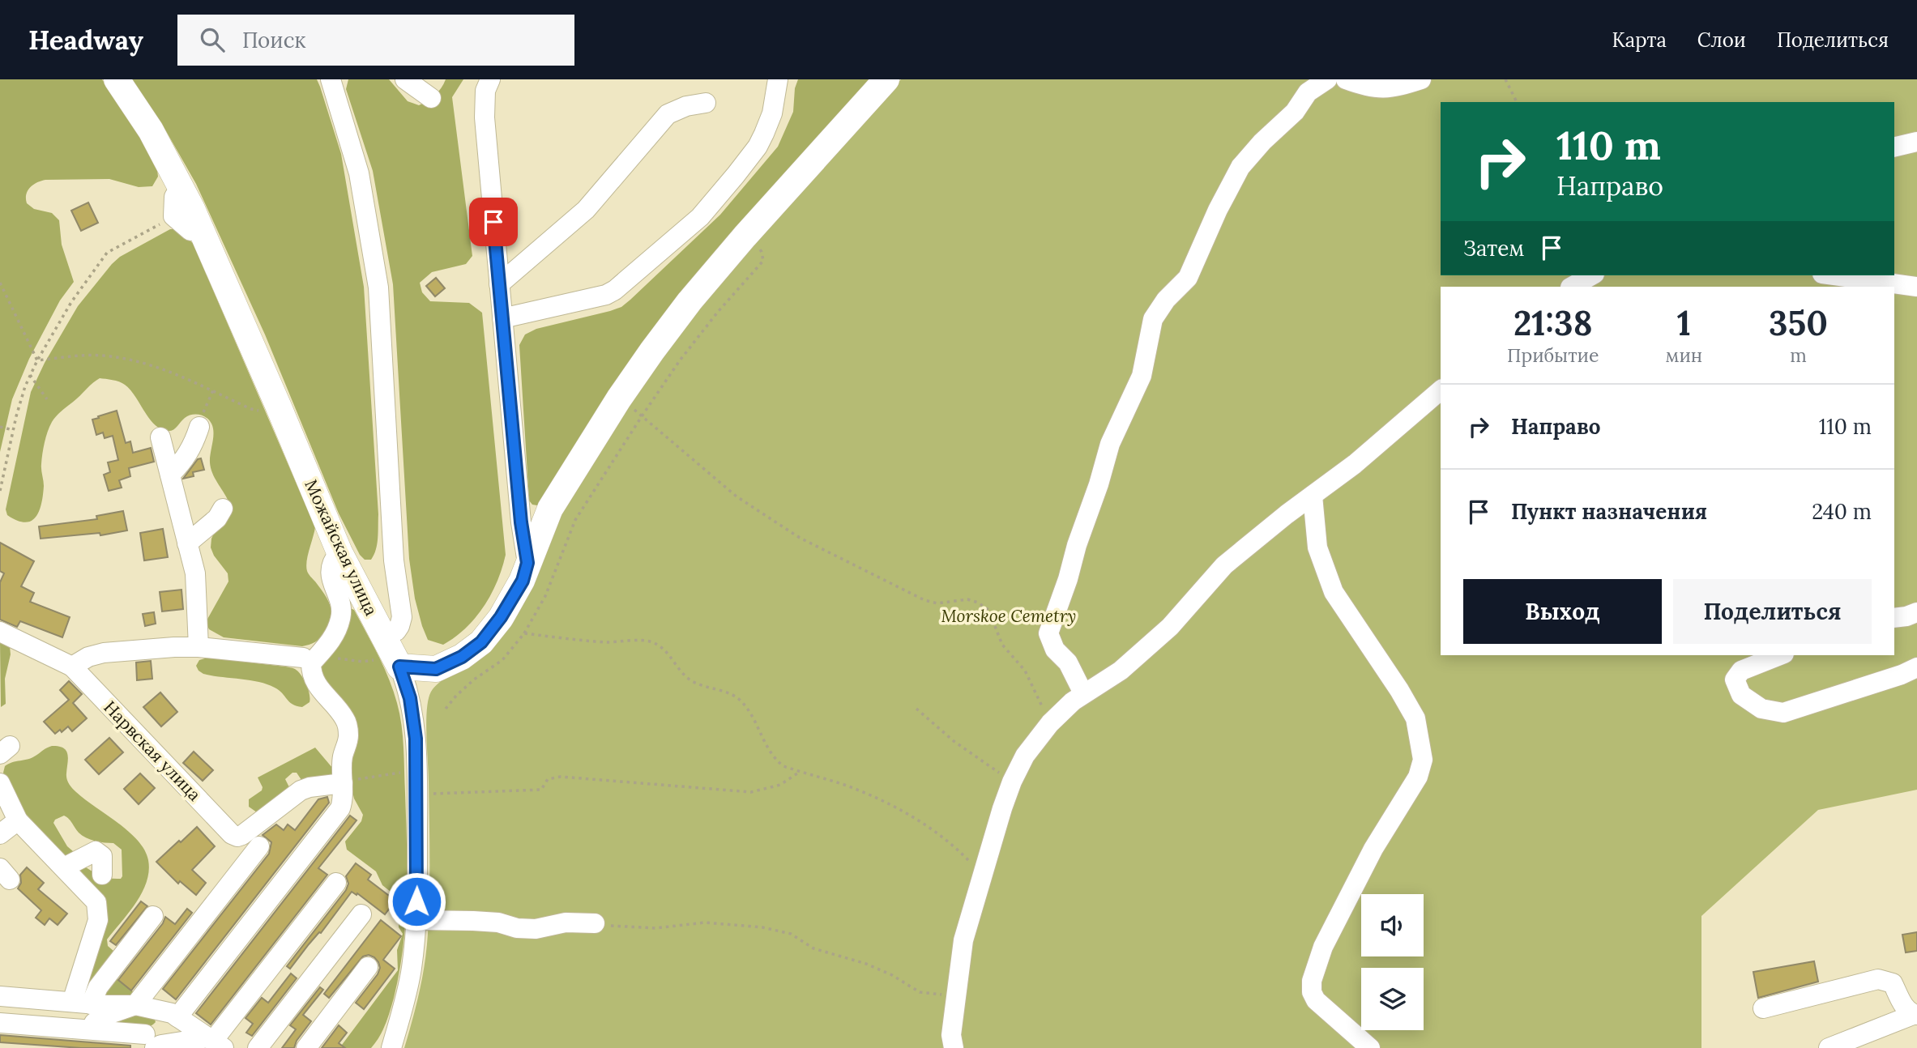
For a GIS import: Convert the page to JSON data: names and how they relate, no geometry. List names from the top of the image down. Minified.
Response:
{"streets":{"main road":["Можайская улица"],"street":["Нарвская улица"]},"parks":["Morskoe Cemetry"],"page":{"header":"Headway","search":"Поиск","nav":["Карта","Слои","Поделиться"],"turn":["110 m","Направо"],"then":"Затем","eta":["21:38","Прибытие","1","мин","350","m"],"list":[{"name":"Направо","value":"110 m"},{"name":"Пункт назначения","value":"240 m"}],"buttons":["Выход","Поделиться"]}}
